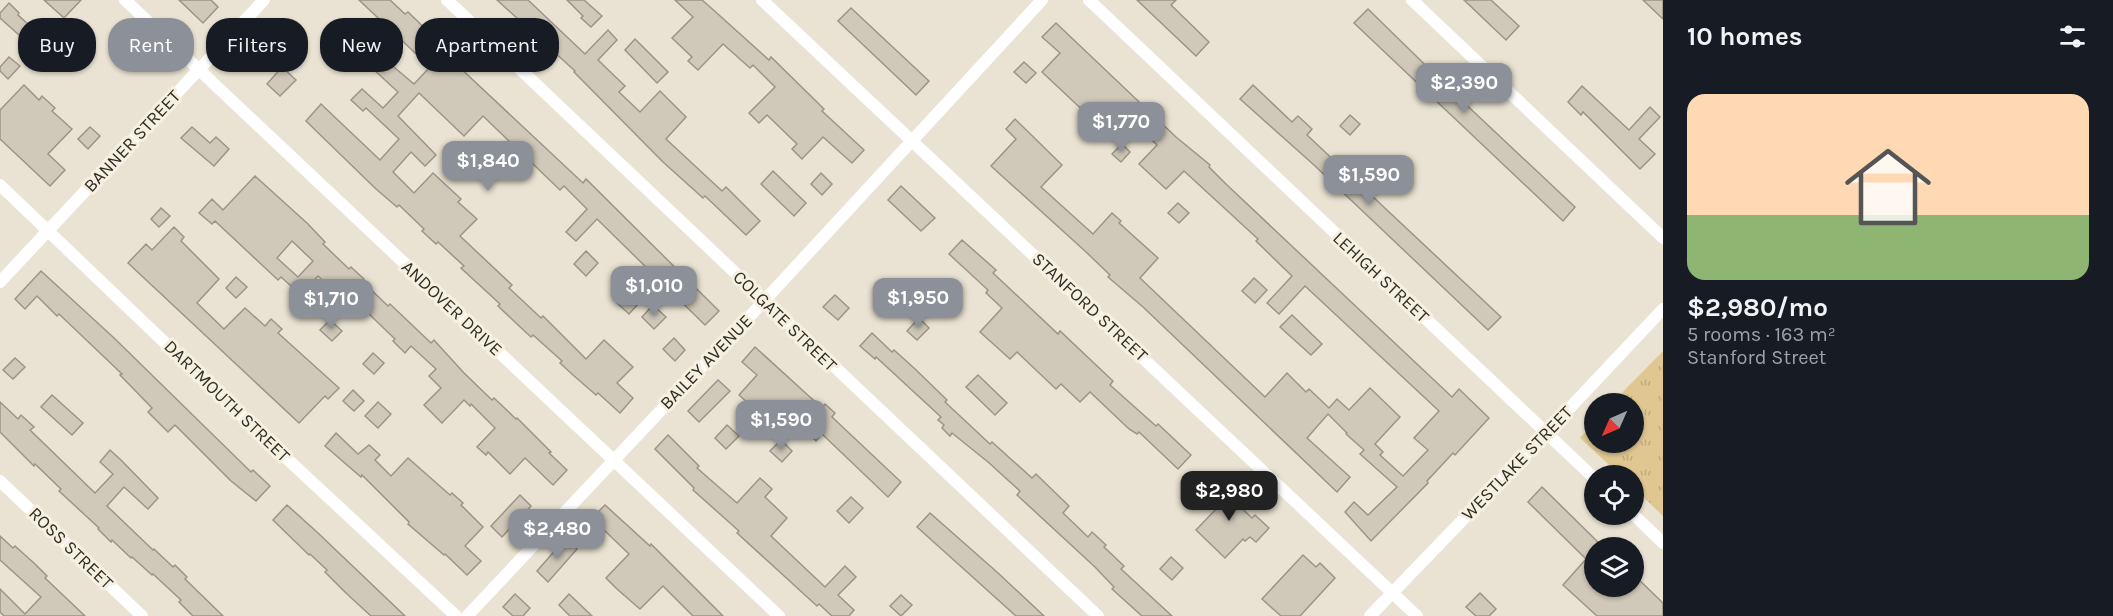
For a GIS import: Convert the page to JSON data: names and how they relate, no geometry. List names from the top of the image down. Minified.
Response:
{"streets":{"street":["BANNER STREET","LEHIGH STREET","STANFORD STREET","ANDOVER DRIVE","COLGATE STREET","BAILEY AVENUE","DARTMOUTH STREET","WESTLAKE STREET","ROSS STREET"]},"crossings":[["BANNER STREET","ANDOVER DRIVE"],["BANNER STREET","DARTMOUTH STREET"],["LEHIGH STREET","WESTLAKE STREET"],["STANFORD STREET","BAILEY AVENUE"],["STANFORD STREET","WESTLAKE STREET"],["ANDOVER DRIVE","BAILEY AVENUE"],["COLGATE STREET","BAILEY AVENUE"]],"north":"bottom left","page":{"heading":"10 homes","chip":["Buy","Rent","Filters","New","Apartment"],"price":["$2,390","$1,770","$1,840","$1,590","$1,010","$1,950","$1,710","$1,590","$2,980","$2,480"],"list":[{"name":"$2,980/mo","note":"5 rooms · 163 m² · Stanford Street"}]}}
